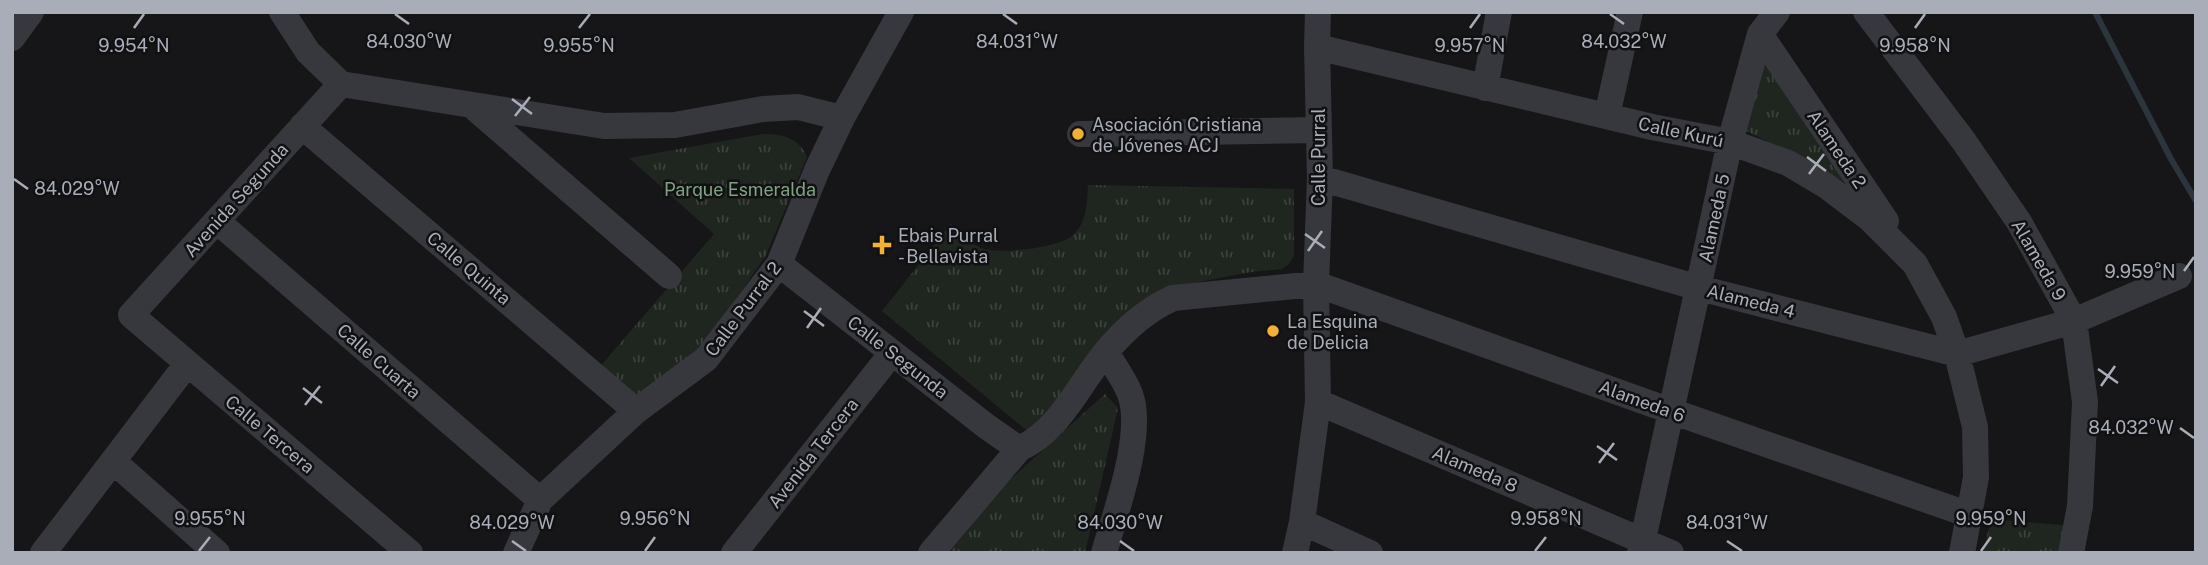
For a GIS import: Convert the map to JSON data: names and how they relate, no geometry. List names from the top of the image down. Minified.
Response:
{"streets":{"street":["Calle Kurú","Alameda 2","Calle Purral","Avenida Segunda","Alameda 5","Alameda 9","Calle Quinta","Alameda 4","Calle Purral 2","Calle Segunda","Calle Cuarta","Alameda 6","Calle Tercera","Avenida Tercera","Alameda 8"]},"crossings":[["Calle Kurú","Alameda 2"],["Calle Kurú","Calle Purral"],["Calle Kurú","Alameda 5"],["Calle Kurú","Alameda 4"],["Calle Kurú","Alameda 6"],["Alameda 2","Alameda 5"],["Calle Purral","Alameda 4"],["Calle Purral","Alameda 6"],["Calle Purral","Alameda 8"],["Avenida Segunda","Calle Quinta"],["Avenida Segunda","Calle Cuarta"],["Avenida Segunda","Calle Tercera"],["Alameda 5","Alameda 4"],["Alameda 5","Alameda 6"],["Alameda 5","Alameda 8"],["Calle Quinta","Calle Purral 2"],["Calle Purral 2","Calle Segunda"],["Calle Purral 2","Calle Cuarta"],["Calle Segunda","Avenida Tercera"]],"parks":["Parque Esmeralda"],"places":{"other":["Asociación Cristiana de Jóvenes ACJ","La Esquina de Delicia"],"health":["Ebais Purral - Bellavista"]},"coordinates":["84.030°W","84.032°W","84.031°W","9.958°N","9.954°N","9.955°N","9.957°N","84.029°W","9.959°N","9.956°N"]}
